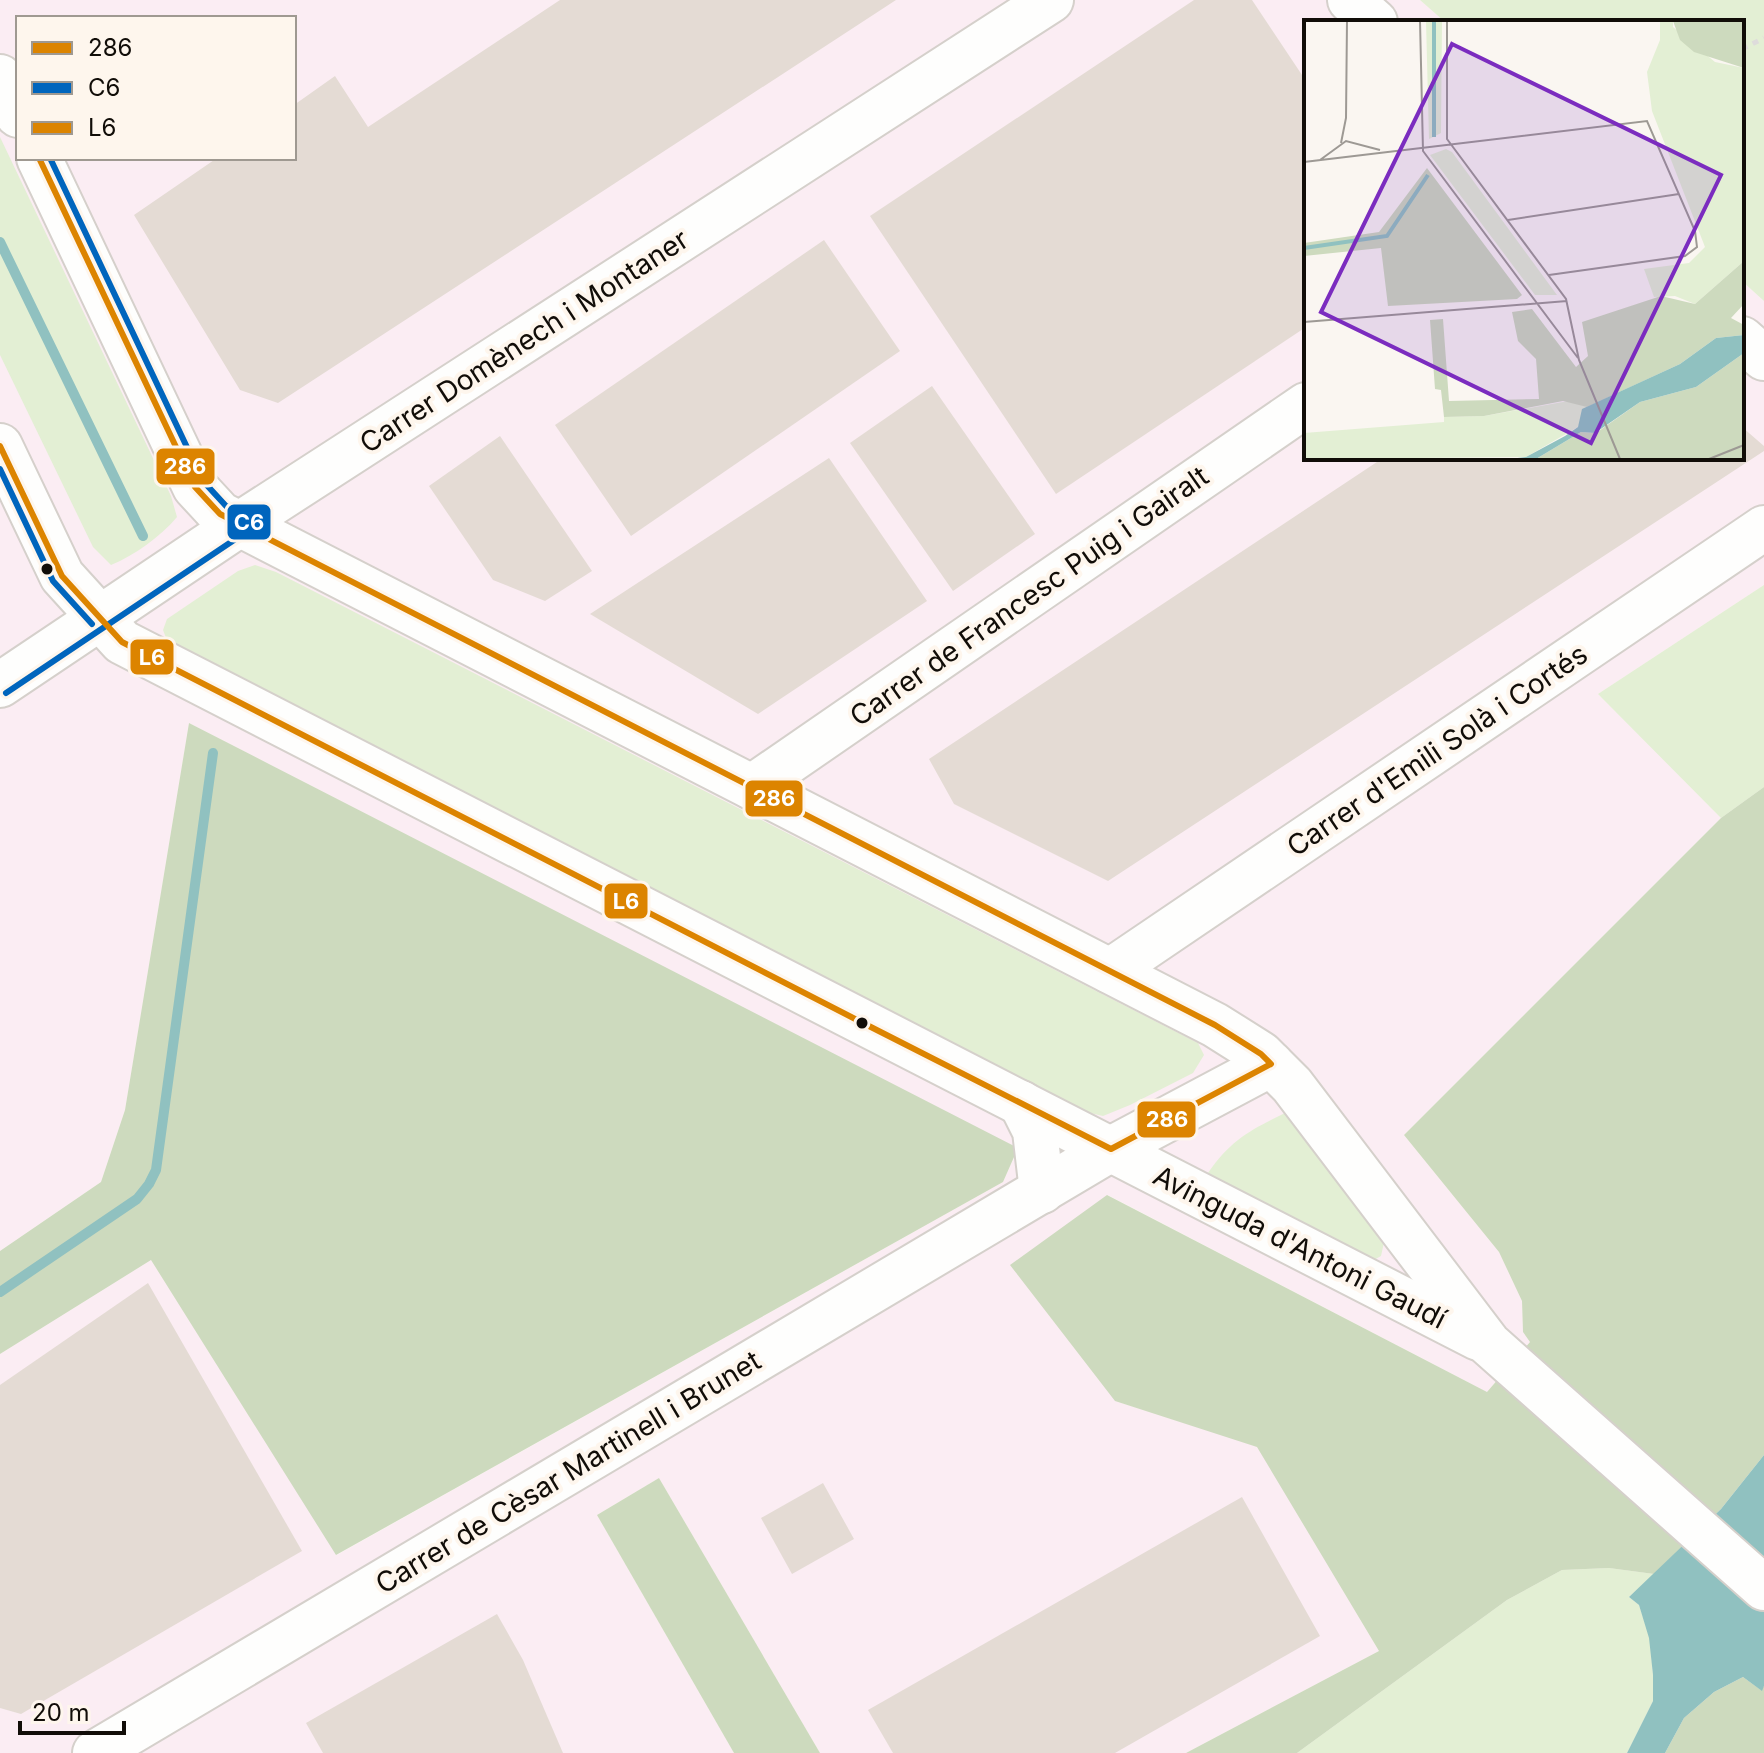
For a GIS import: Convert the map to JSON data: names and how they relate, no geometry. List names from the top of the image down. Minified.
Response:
{"streets":{"street":["Carrer Domènech i Montaner","Carrer de Francesc Puig i Gairalt","Carrer d'Emili Solà i Cortés","Avinguda d'Antoni Gaudí","Carrer de Cèsar Martinell i Brunet"]},"crossings":[["Carrer Domènech i Montaner","Avinguda d'Antoni Gaudí"],["Carrer de Francesc Puig i Gairalt","Avinguda d'Antoni Gaudí"],["Carrer d'Emili Solà i Cortés","Avinguda d'Antoni Gaudí"],["Avinguda d'Antoni Gaudí","Carrer de Cèsar Martinell i Brunet"]],"lines":["transit line 286","transit line C6","transit line L6"],"legend":["286","C6","L6"],"scale_bar":"20 m"}
